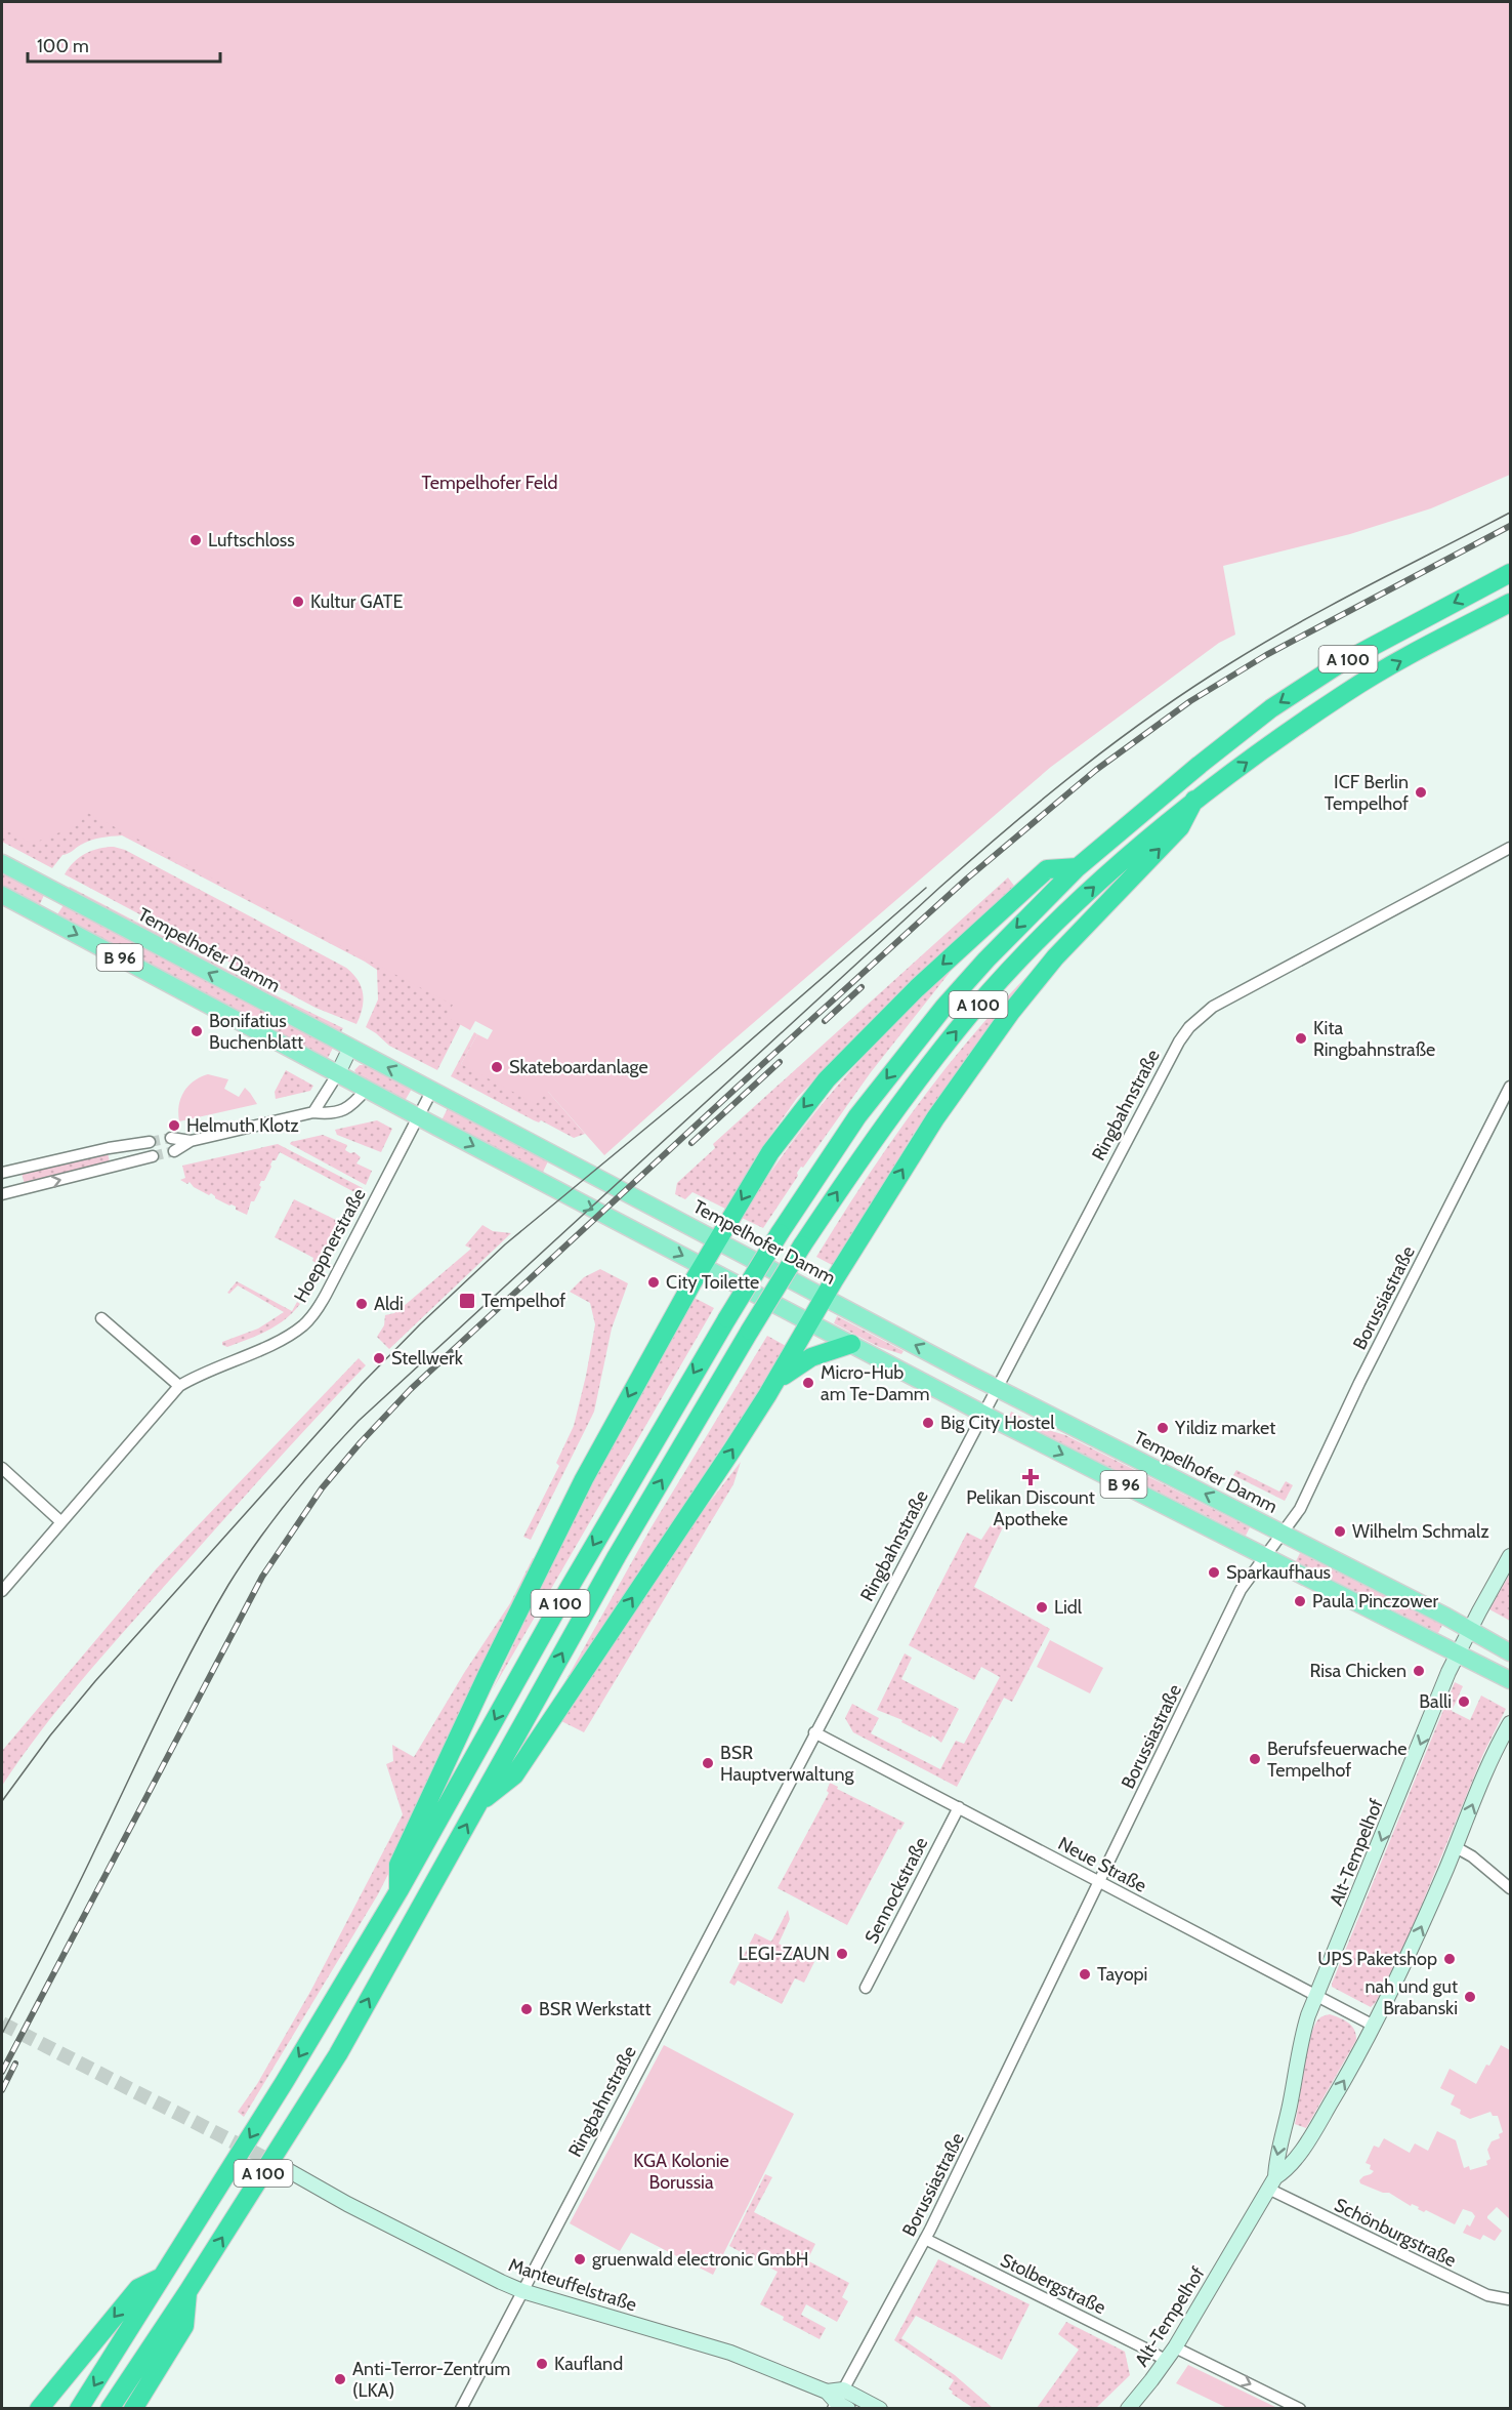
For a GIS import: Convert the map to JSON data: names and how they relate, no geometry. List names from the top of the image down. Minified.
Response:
{"streets":{"highway":["A 100"],"main road":["Tempelhofer Damm","B 96","Alt-Tempelhof","Manteuffelstraße"],"street":["Ringbahnstraße","Hoeppnerstraße","Borussiastraße","Neue Straße","Sennockstraße","Schönburgstraße","Stolbergstraße"]},"crossings":[["Tempelhofer Damm","Ringbahnstraße"],["Tempelhofer Damm","Hoeppnerstraße"],["Tempelhofer Damm","Borussiastraße"],["Tempelhofer Damm","Alt-Tempelhof"],["B 96","Ringbahnstraße"],["B 96","Hoeppnerstraße"],["B 96","Borussiastraße"],["B 96","Alt-Tempelhof"],["Ringbahnstraße","Neue Straße"],["Ringbahnstraße","Manteuffelstraße"],["Borussiastraße","Neue Straße"],["Borussiastraße","Stolbergstraße"],["Borussiastraße","Manteuffelstraße"],["Alt-Tempelhof","Neue Straße"],["Alt-Tempelhof","Schönburgstraße"],["Alt-Tempelhof","Stolbergstraße"],["Neue Straße","Sennockstraße"]],"parks":["Tempelhofer Feld","KGA Kolonie Borussia"],"places":{"other":["Luftschloss","Kultur GATE","ICF Berlin Tempelhof","Bonifatius Buchenblatt","Kita Ringbahnstraße","Skateboardanlage","Helmuth Klotz","City Toilette","Aldi","Stellwerk","Micro-Hub am Te-Damm","Big City Hostel","Yildiz market","Wilhelm Schmalz","Sparkaufhaus","Paula Pinczower","Lidl","Risa Chicken","Balli","Berufsfeuerwache Tempelhof","BSR Hauptverwaltung","LEGI-ZAUN","UPS Paketshop","Tayopi","nah und gut Brabanski","BSR Werkstatt","gruenwald electronic GmbH","Kaufland","Anti-Terror-Zentrum (LKA)"],"transit":["Tempelhof"],"health":["Pelikan Discount Apotheke"]},"scale_bar":"100 m"}
